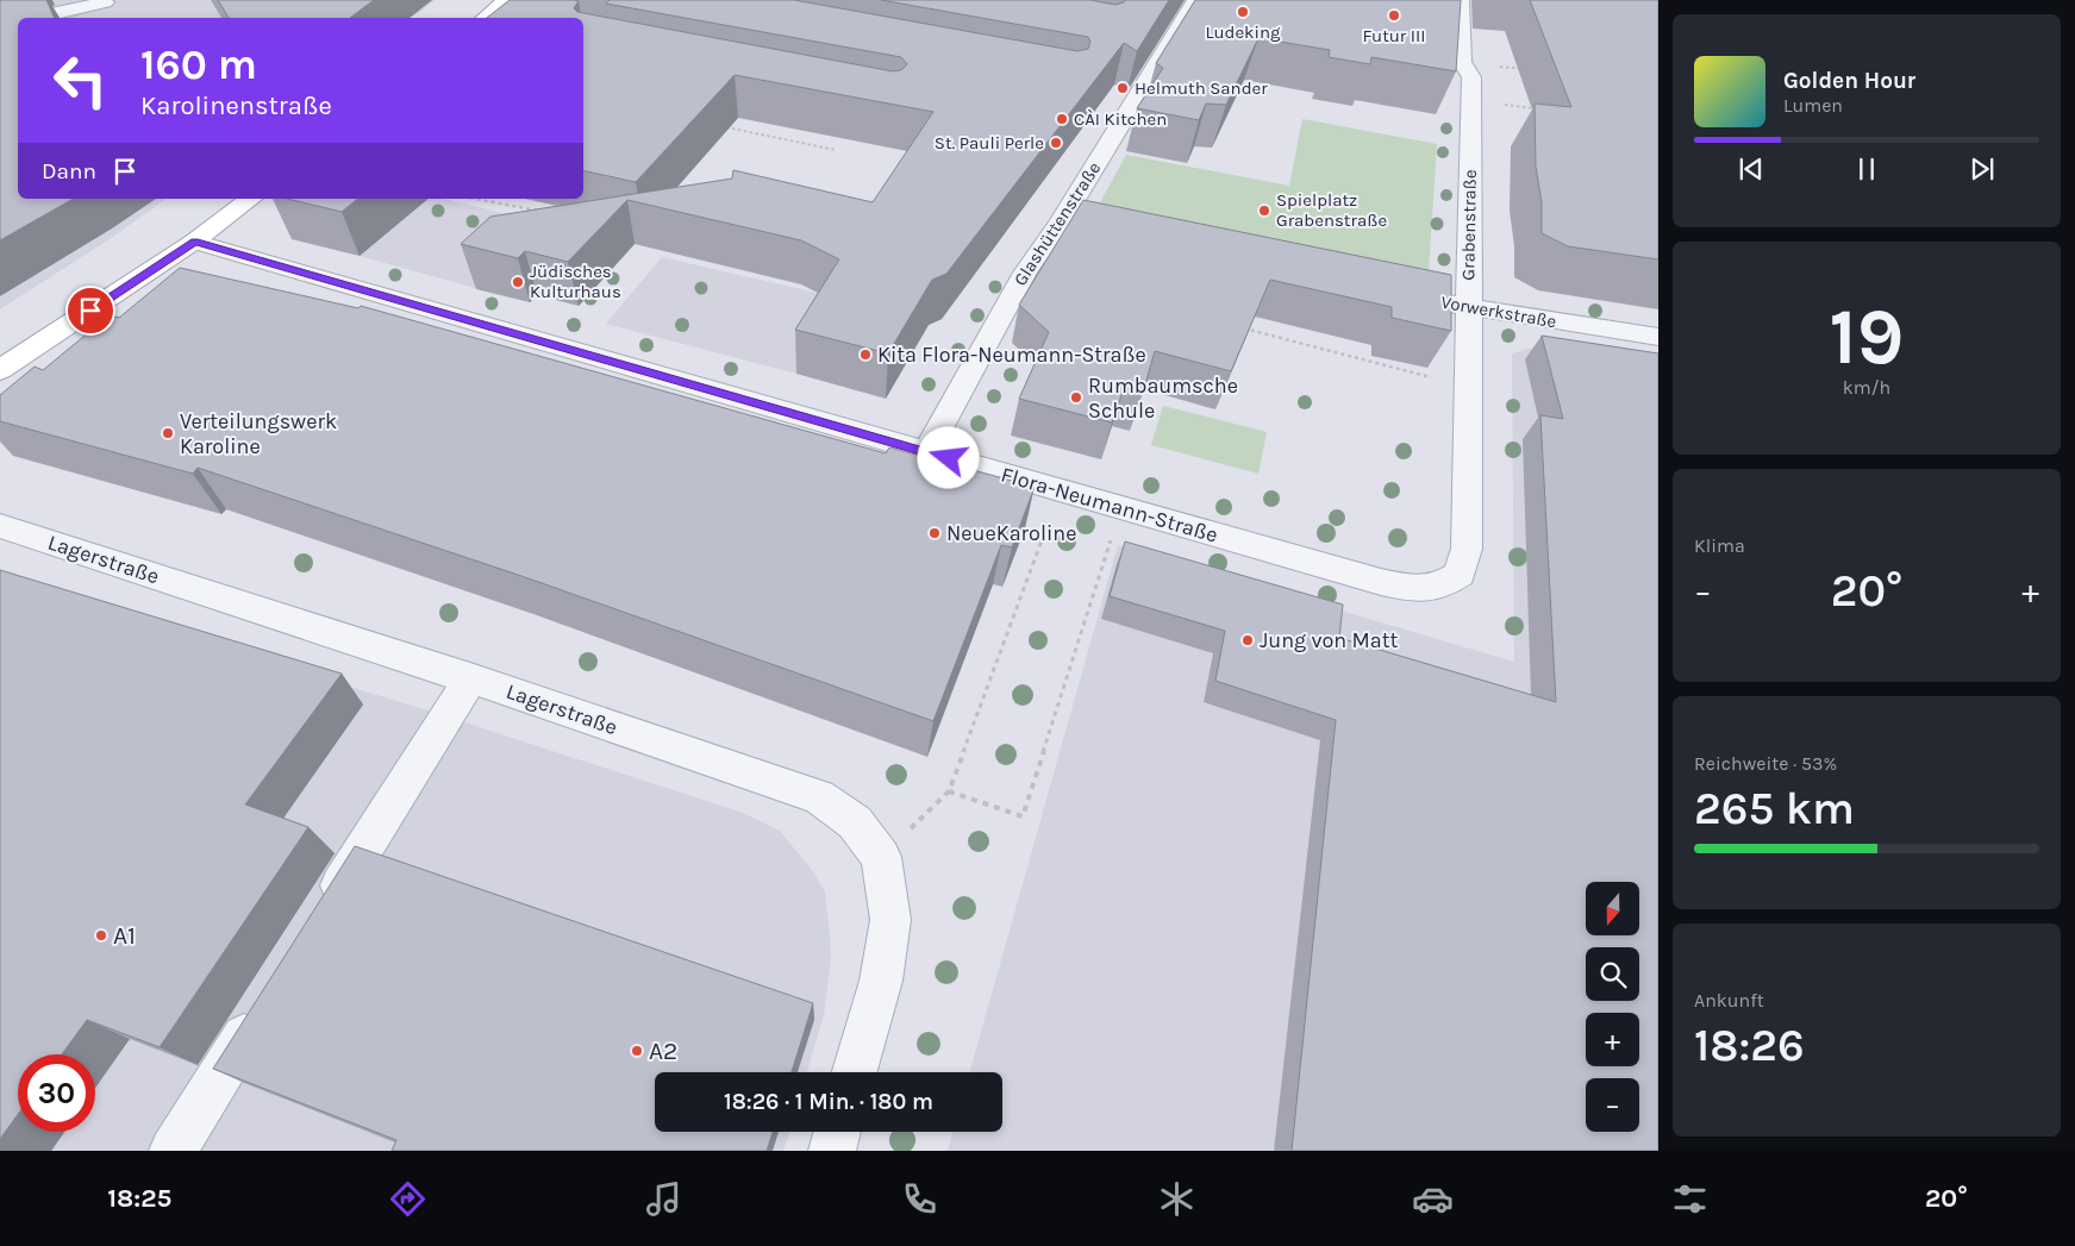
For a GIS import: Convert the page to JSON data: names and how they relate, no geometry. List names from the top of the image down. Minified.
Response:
{"streets":{"street":["Glashüttenstraße","Grabenstraße","Vorwerkstraße","Flora-Neumann-Straße","Lagerstraße"]},"crossings":[["Glashüttenstraße","Flora-Neumann-Straße"],["Grabenstraße","Vorwerkstraße"],["Grabenstraße","Flora-Neumann-Straße"]],"places":["Ludeking","Futur III","Helmuth Sander","CÀI Kitchen","St. Pauli Perle","Spielplatz Grabenstraße","Jüdisches Kulturhaus","Kita Flora-Neumann-Straße","Rumbaumsche Schule","Verteilungswerk Karoline","NeueKaroline","Jung von Matt","A1","A2"],"north":"bottom","page":{"turn":["160 m","Karolinenstraße"],"song":["Golden Hour","Lumen"],"then":"Dann","tile":[["19","km/h"],"Klima",["Reichweite · 53%","265 km"],["Ankunft","18:26"]],"heat":["−","20°","+"],"map_buttons":["+","−"],"limit":"30","trip":"18:26 · 1 Min. · 180 m","tabs":["18:25","20°"]}}
